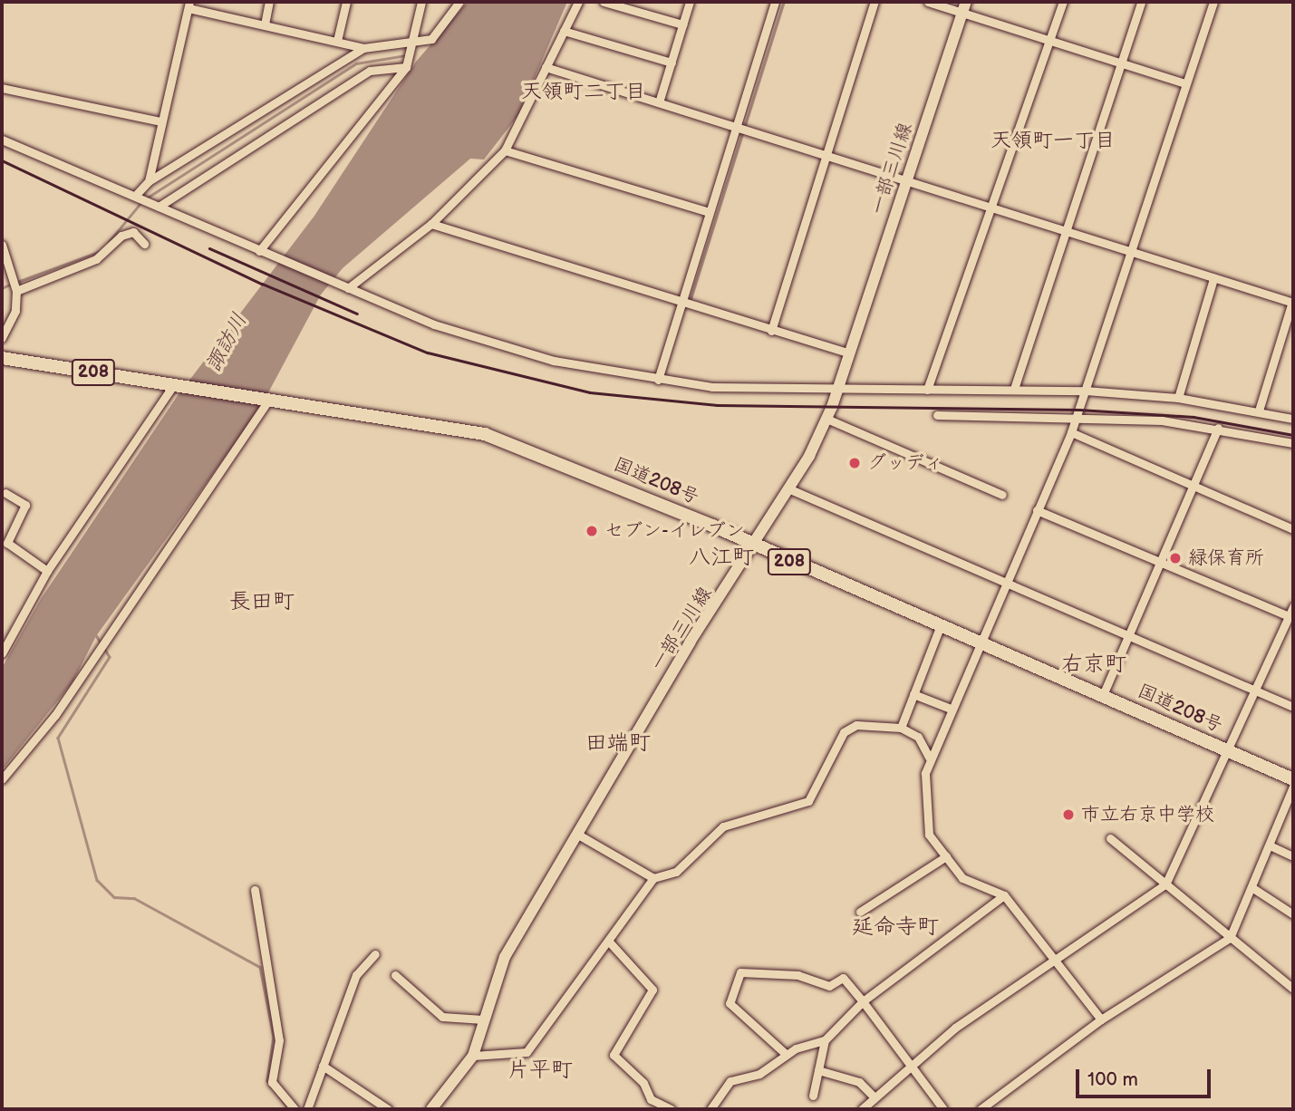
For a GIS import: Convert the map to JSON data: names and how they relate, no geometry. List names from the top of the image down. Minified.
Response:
{"streets":{"highway":["208","国道208号"],"main road":["一部三川線"]},"crossings":[["一部三川線","国道208号"]],"districts":["天領町二丁目","天領町一丁目","八江町","長田町","右京町","田端町","延命寺町","片平町"],"water":["諏訪川"],"places":["グッディ","セブン-イレブン","緑保育所","市立右京中学校"],"scale_bar":"100 m"}
